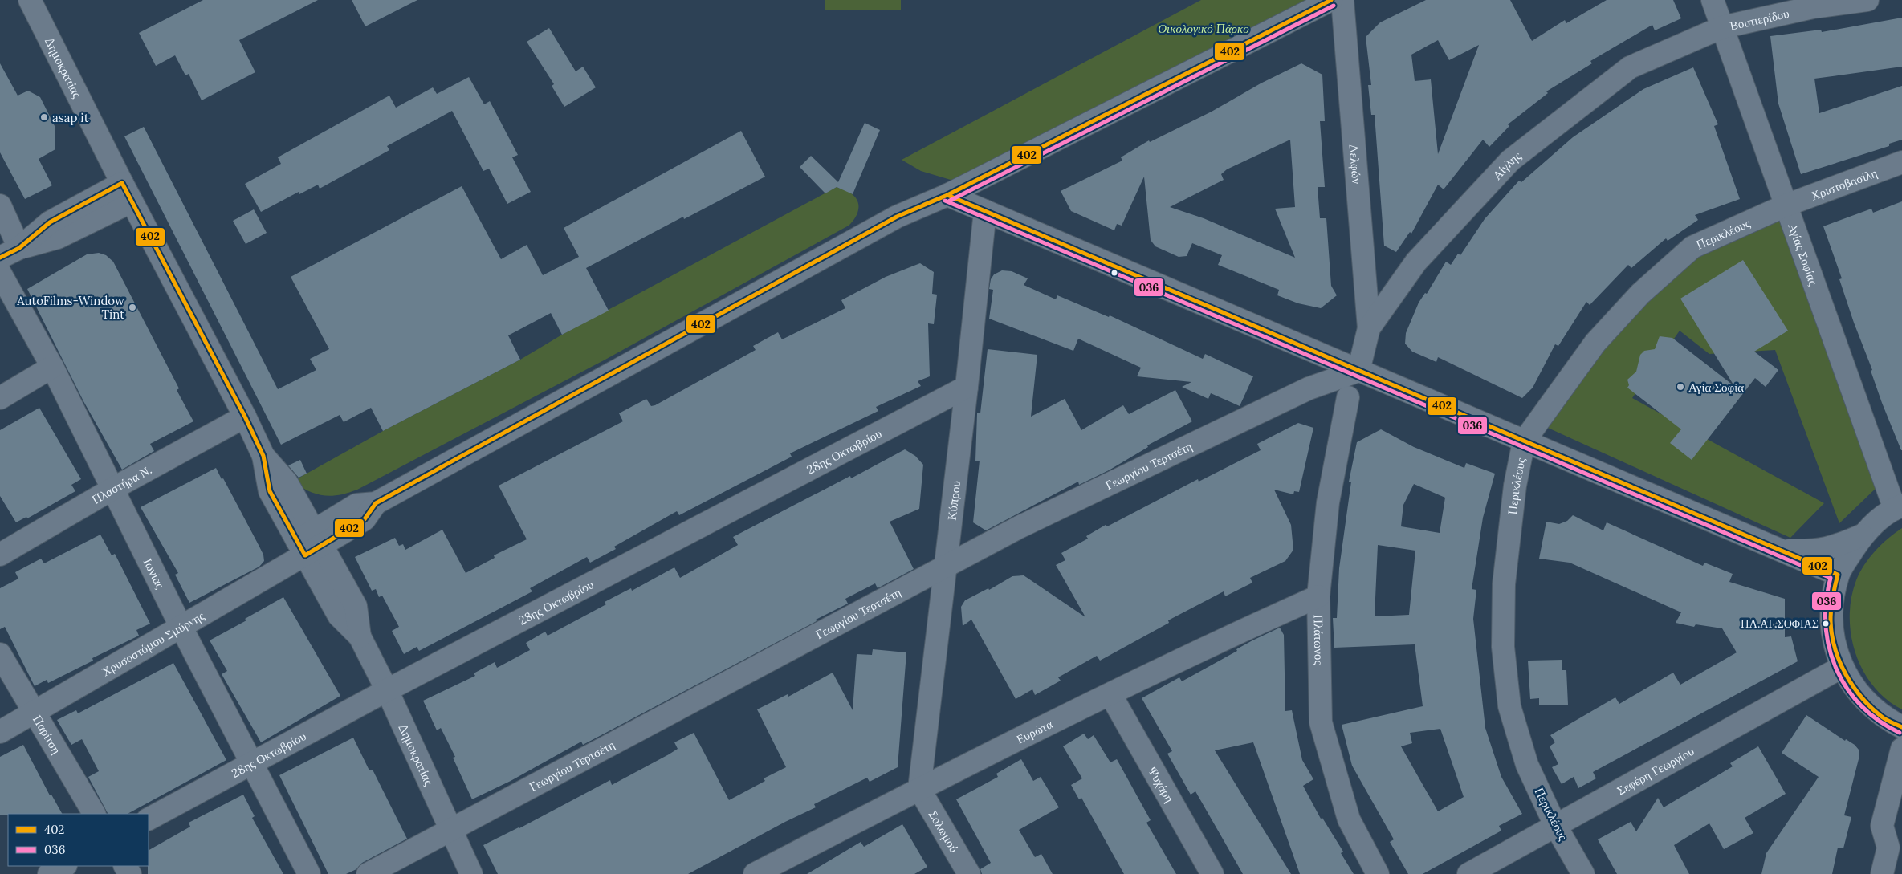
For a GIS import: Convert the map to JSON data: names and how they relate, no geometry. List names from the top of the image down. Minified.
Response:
{"streets":{"street":["Βουτιερίδου","Δημοκρατίας","Δελφών","Αίγλης","Χριστοβασίλη","Περικλέους","Αγίας Σοφίας","28ης Οκτωβρίου","Γεωργίου Τερτσέτη","Πλαστήρα Ν.","Κύπρου","Ιωνίας","Πλάτωνος","Χρυσοστόμου Σμύρνης","Ευρώτα","Παρίτση","Σεφέρη Γεωργίου","Ψυχάρη","Σολωμού"]},"crossings":[["Βουτιερίδου","Αίγλης"],["Βουτιερίδου","Αγίας Σοφίας"],["Δημοκρατίας","28ης Οκτωβρίου"],["Δημοκρατίας","Γεωργίου Τερτσέτη"],["Δημοκρατίας","Πλαστήρα Ν."],["Δημοκρατίας","Χρυσοστόμου Σμύρνης"],["Δελφών","Αίγλης"],["Αίγλης","Αγίας Σοφίας"],["Αίγλης","Γεωργίου Τερτσέτη"],["Χριστοβασίλη","Περικλέους"],["Χριστοβασίλη","Αγίας Σοφίας"],["Περικλέους","Αγίας Σοφίας"],["Περικλέους","Σεφέρη Γεωργίου"],["28ης Οκτωβρίου","Κύπρου"],["28ης Οκτωβρίου","Ιωνίας"],["Γεωργίου Τερτσέτη","Κύπρου"],["Πλαστήρα Ν.","Ιωνίας"],["Κύπρου","Ευρώτα"],["Κύπρου","Σολωμού"],["Ιωνίας","Χρυσοστόμου Σμύρνης"],["Πλάτωνος","Ευρώτα"],["Χρυσοστόμου Σμύρνης","Παρίτση"],["Ευρώτα","Ψυχάρη"],["Ευρώτα","Σολωμού"]],"parks":["Οικολογικό Πάρκο"],"places":["asap it","AutoFilms-Window Tint","Αγία Σοφία","ΠΛ.ΑΓ.ΣΟΦΙΑΣ"],"lines":["transit line 402","transit line 036"],"legend":["402","036"]}
